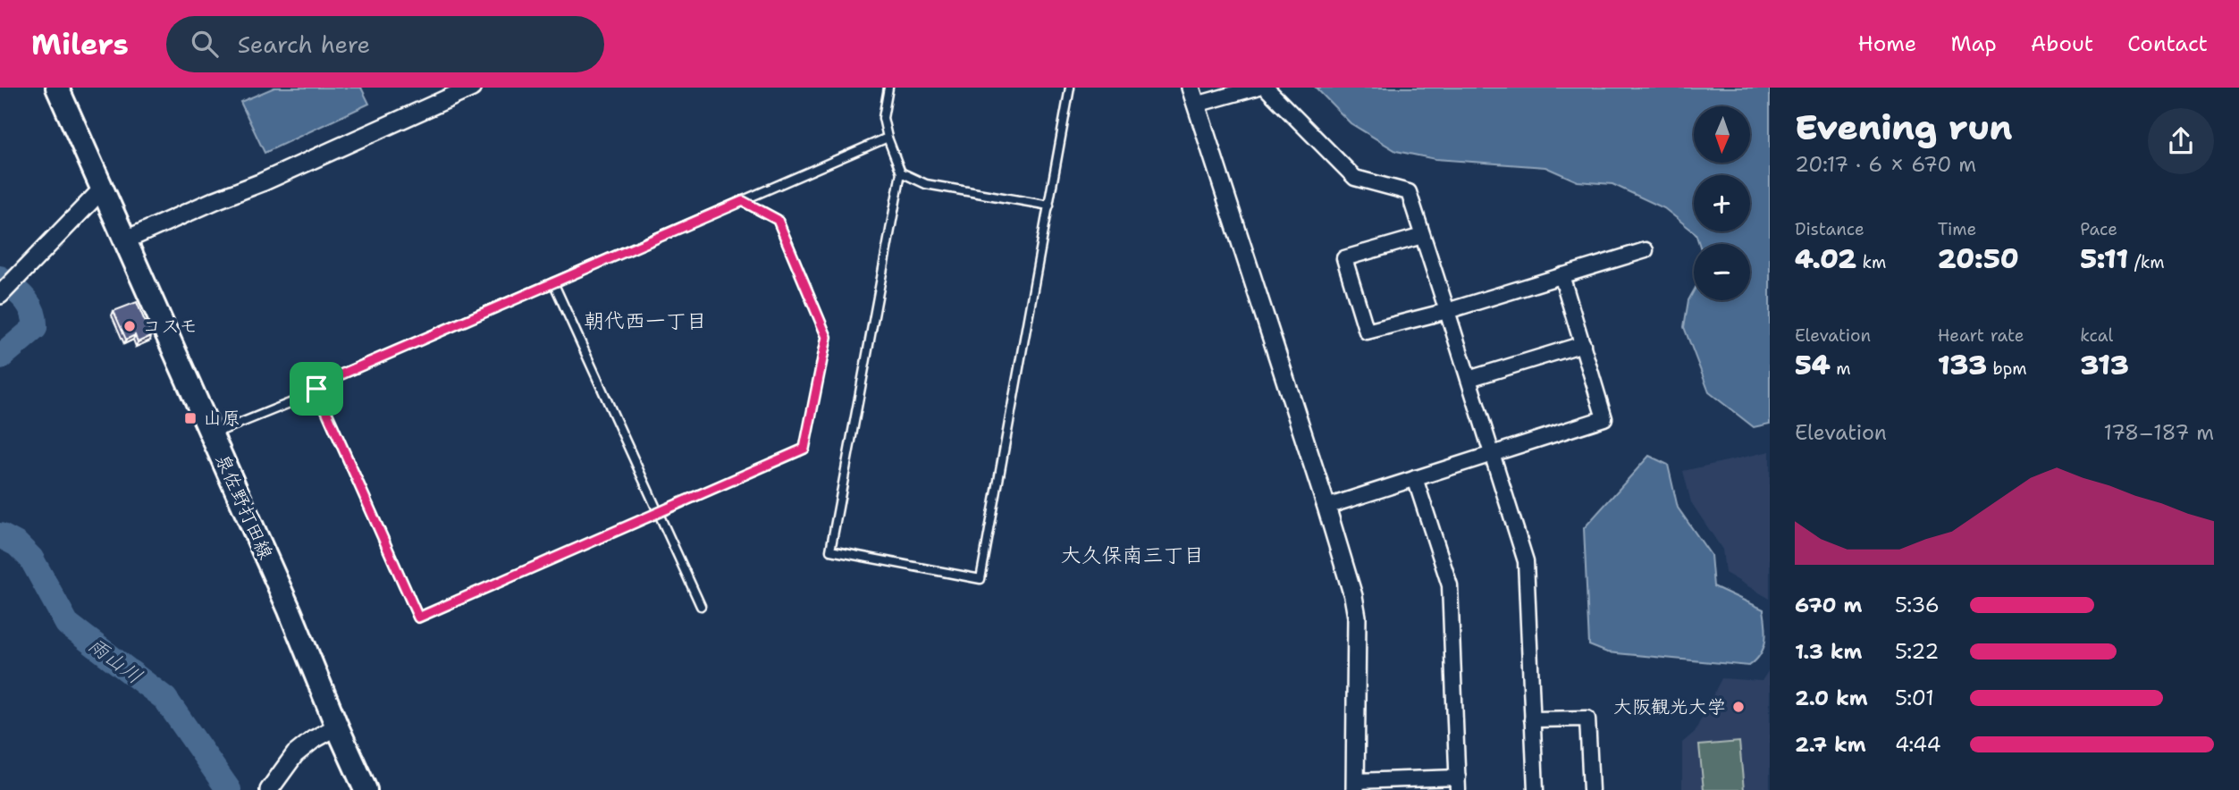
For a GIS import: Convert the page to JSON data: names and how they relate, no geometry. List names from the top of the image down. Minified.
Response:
{"streets":{"main road":["泉佐野打田線"]},"districts":["朝代西一丁目","大久保南三丁目"],"water":["雨山川"],"places":{"other":["コスモ","大阪観光大学"],"transit":["山原"]},"north":"bottom","page":{"header":"Milers","search":"Search here","nav":["Home","Map","About","Contact"],"heading":["Evening run","20:17 · 6 × 670 m"],"map_buttons":["+","−"],"stats":[["Distance","4.02 km"],["Time","20:50"],["Pace","5:11 /km"],["Elevation","54 m"],["Heart rate","133 bpm"],["kcal","313"]],"chart":["Elevation","178–187 m"],"list":[{"name":"670 m","note":"5:36"},{"name":"1.3 km","note":"5:22"},{"name":"2.0 km","note":"5:01"},{"name":"2.7 km","note":"4:44"}]}}
